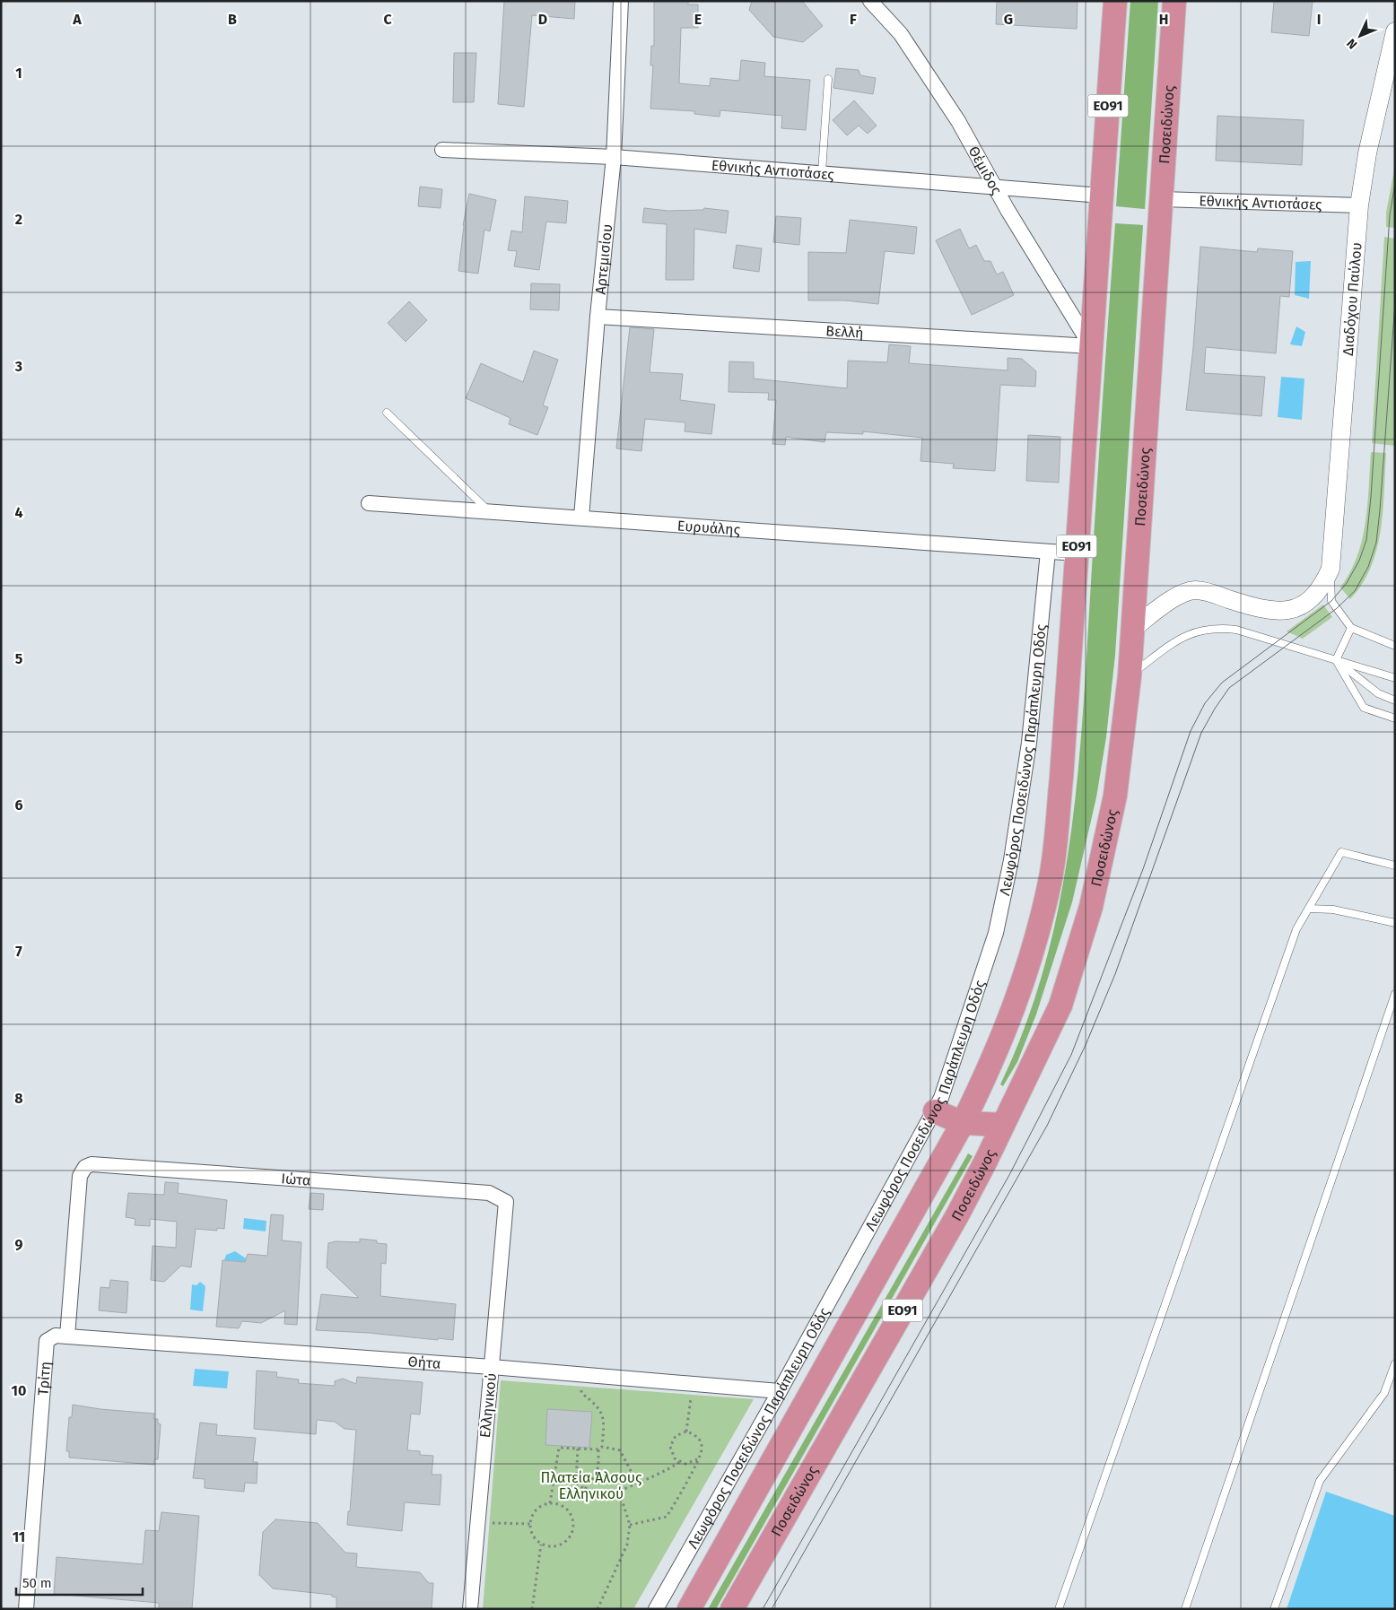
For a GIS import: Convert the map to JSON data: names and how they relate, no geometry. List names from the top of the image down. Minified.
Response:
{"streets":{"highway":["ΕΟ91","Ποσειδώνος"],"street":["Εθνικής Αντιοτάσες","Θέμιδος","Αρτεμισίου","Διαδόχου Παύλου","Βελλή","Ευρυάλης","Λεωφόρος Ποσειδώνος Παράπλευρη Οδός","Ιώτα","Θήτα","Τρίτη","Ελληνικού"]},"crossings":[["ΕΟ91","Εθνικής Αντιοτάσες"],["ΕΟ91","Θέμιδος"],["ΕΟ91","Βελλή"],["ΕΟ91","Ευρυάλης"],["Ποσειδώνος","Εθνικής Αντιοτάσες"],["Εθνικής Αντιοτάσες","Θέμιδος"],["Εθνικής Αντιοτάσες","Αρτεμισίου"],["Εθνικής Αντιοτάσες","Διαδόχου Παύλου"],["Θέμιδος","Βελλή"],["Αρτεμισίου","Βελλή"],["Αρτεμισίου","Ευρυάλης"],["Ευρυάλης","Λεωφόρος Ποσειδώνος Παράπλευρη Οδός"],["Λεωφόρος Ποσειδώνος Παράπλευρη Οδός","Θήτα"],["Ιώτα","Θήτα"],["Ιώτα","Τρίτη"],["Ιώτα","Ελληνικού"],["Θήτα","Τρίτη"],["Θήτα","Ελληνικού"]],"parks":["Πλατεία Άλσους Ελληνικού"],"scale_bar":"50 m","north":"bottom left","grid":{"columns":["A","B","C","D","E","F","G","H","I"],"rows":["1","2","3","4","5","6","7","8","9","10","11"]}}
